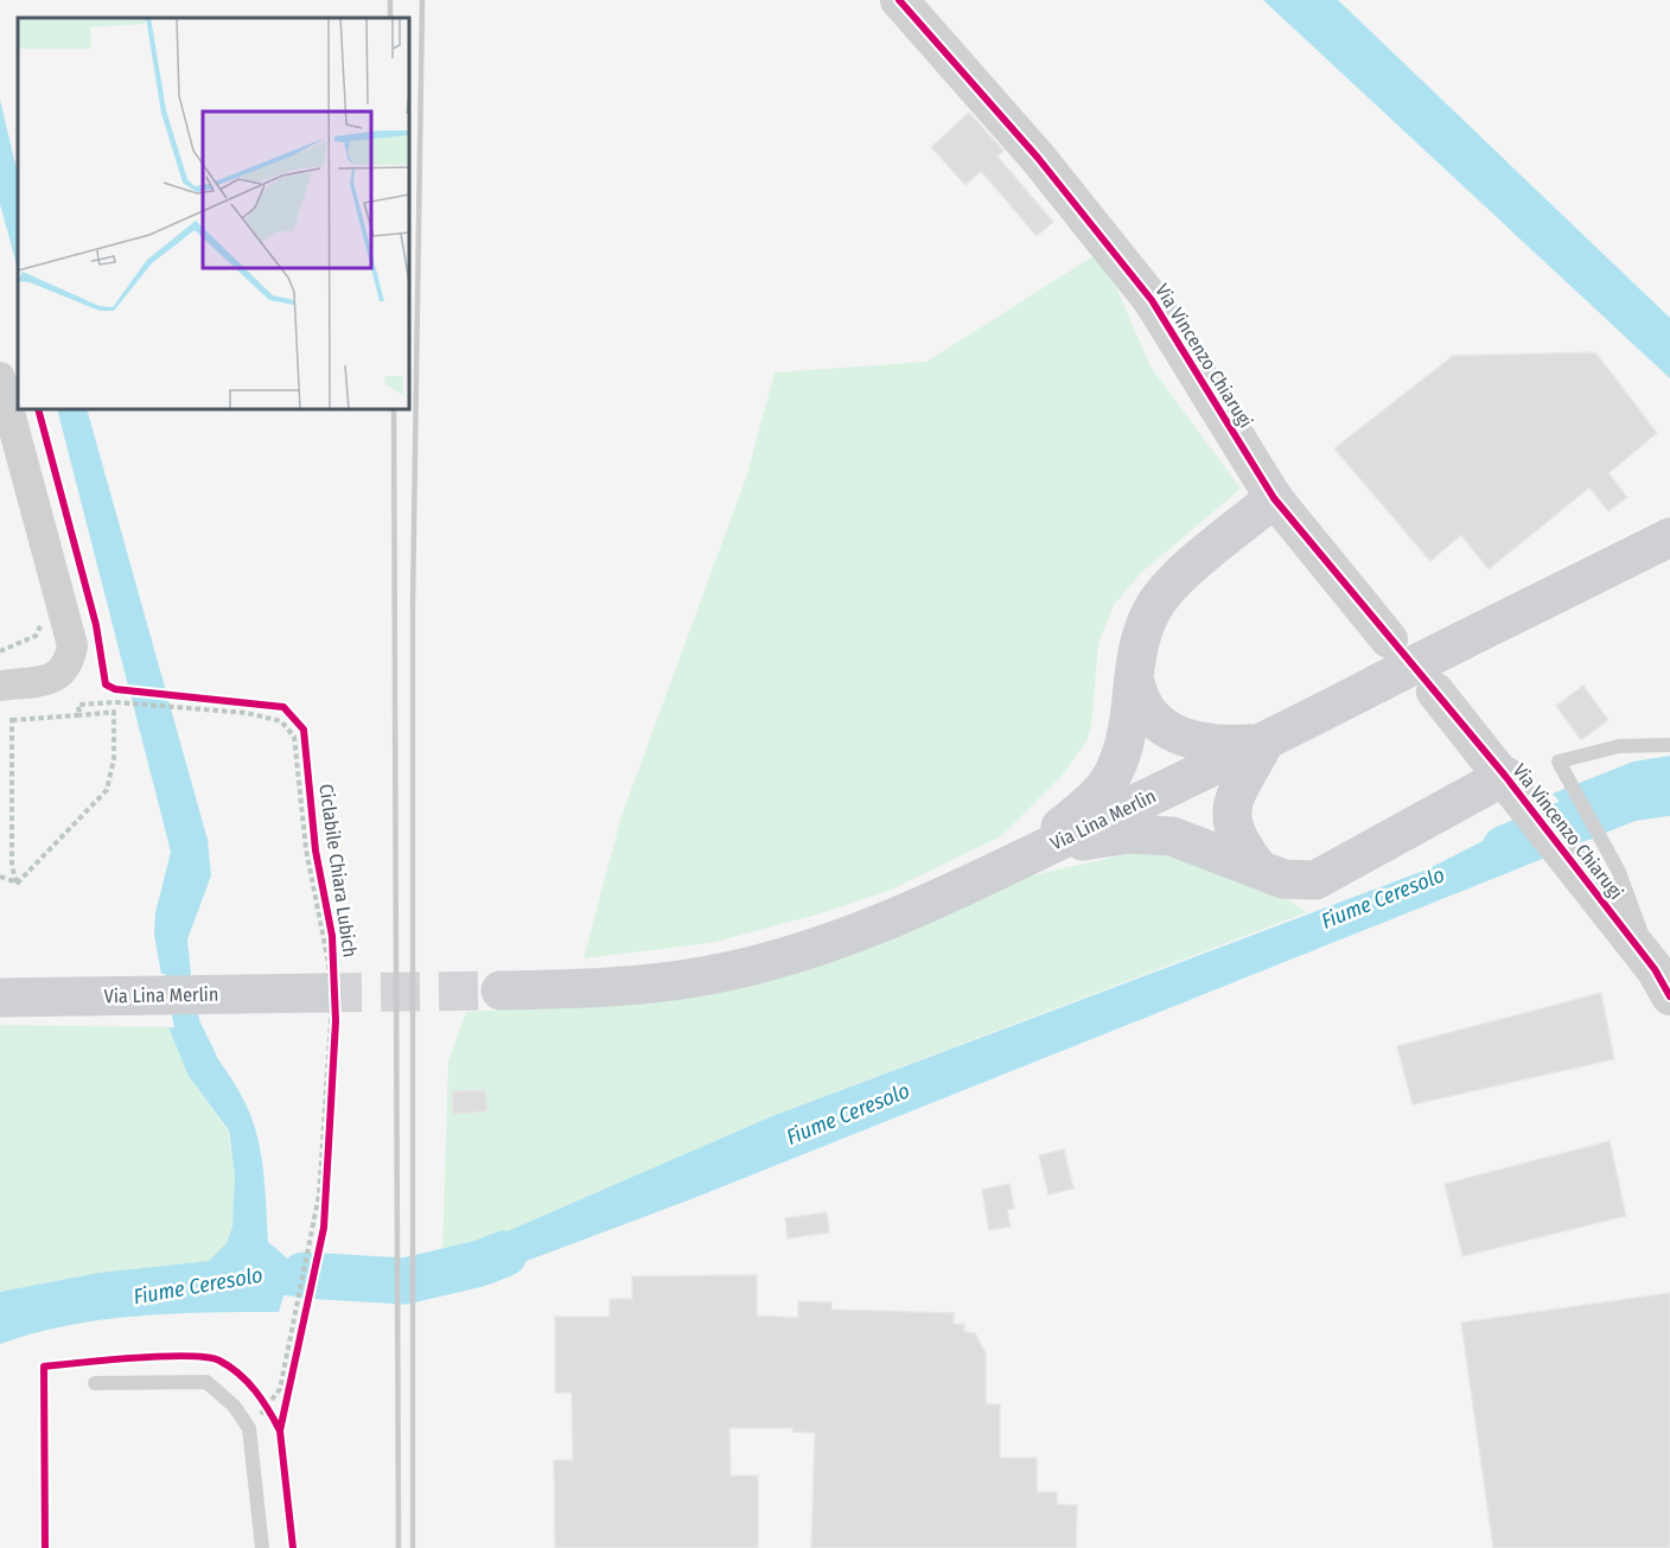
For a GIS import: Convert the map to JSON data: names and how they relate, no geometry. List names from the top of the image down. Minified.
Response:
{"streets":{"main road":["Via Lina Merlin"],"street":["Via Vincenzo Chiarugi"],"cycle path":["Ciclabile Chiara Lubich"]},"crossings":[["Via Lina Merlin","Ciclabile Chiara Lubich"]],"water":["Fiume Ceresolo"]}
